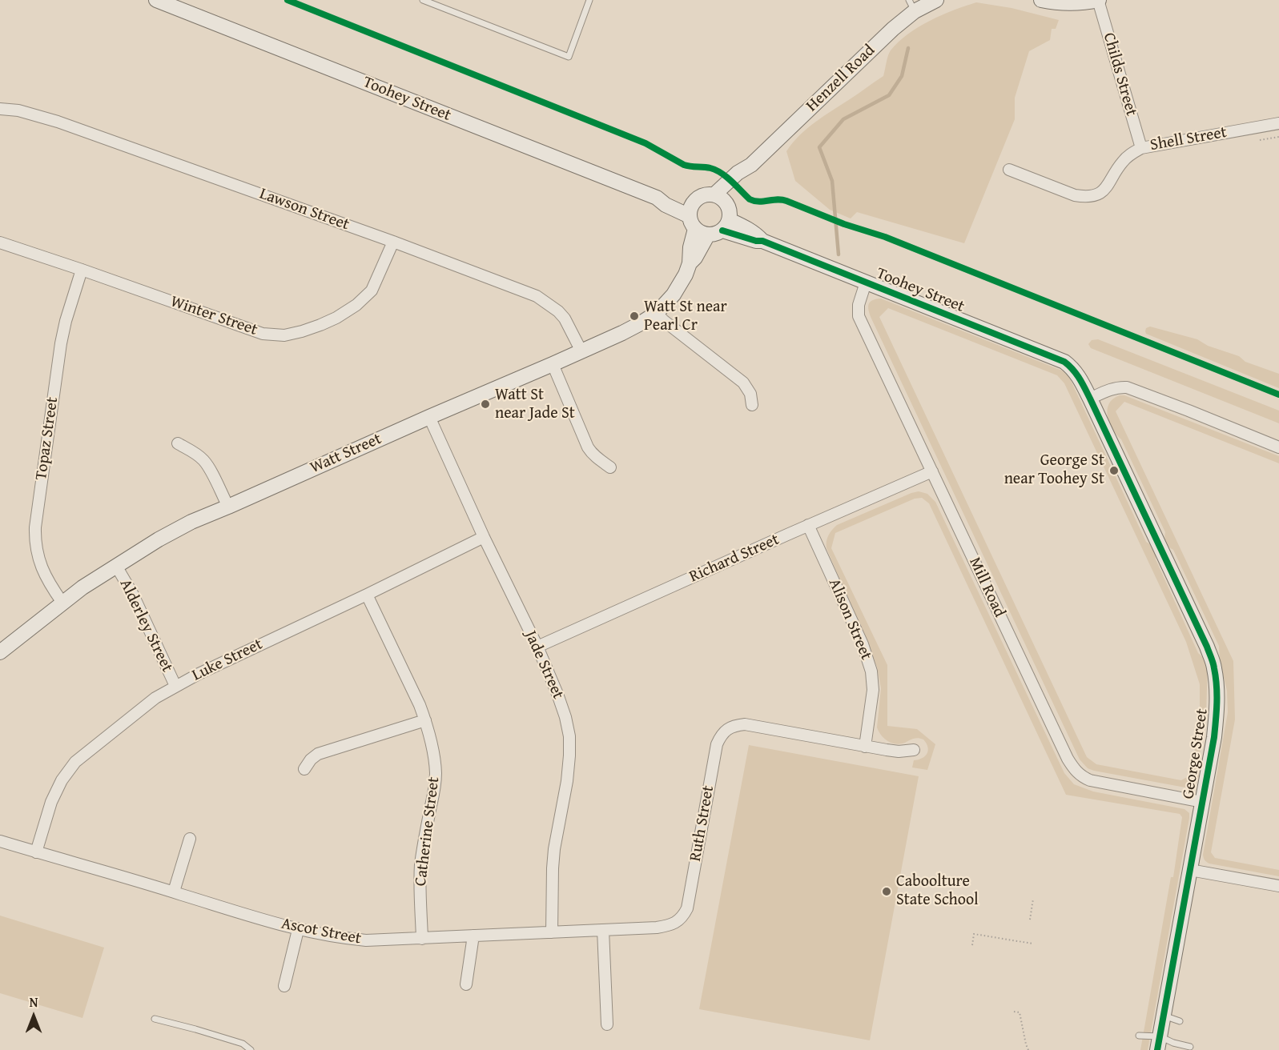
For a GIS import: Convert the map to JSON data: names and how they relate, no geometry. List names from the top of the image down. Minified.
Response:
{"streets":{"street":["Childs Street","Henzell Road","Toohey Street","Shell Street","Lawson Street","Winter Street","Topaz Street","Watt Street","Richard Street","Mill Road","Alison Street","Alderley Street","Luke Street","Jade Street","George Street","Ruth Street","Catherine Street","Ascot Street"]},"crossings":[["Childs Street","Shell Street"],["Toohey Street","Watt Street"],["Toohey Street","Mill Road"],["Toohey Street","George Street"],["Lawson Street","Winter Street"],["Lawson Street","Watt Street"],["Winter Street","Topaz Street"],["Topaz Street","Watt Street"],["Watt Street","Alderley Street"],["Watt Street","Jade Street"],["Richard Street","Mill Road"],["Richard Street","Alison Street"],["Richard Street","Jade Street"],["Mill Road","George Street"],["Alderley Street","Luke Street"],["Luke Street","Jade Street"],["Luke Street","Catherine Street"],["Luke Street","Ascot Street"],["Jade Street","Ascot Street"],["Ruth Street","Ascot Street"],["Catherine Street","Ascot Street"]],"places":["Watt St near Pearl Cr","Watt St near Jade St","George St near Toohey St","Caboolture State School"],"north":"top"}
